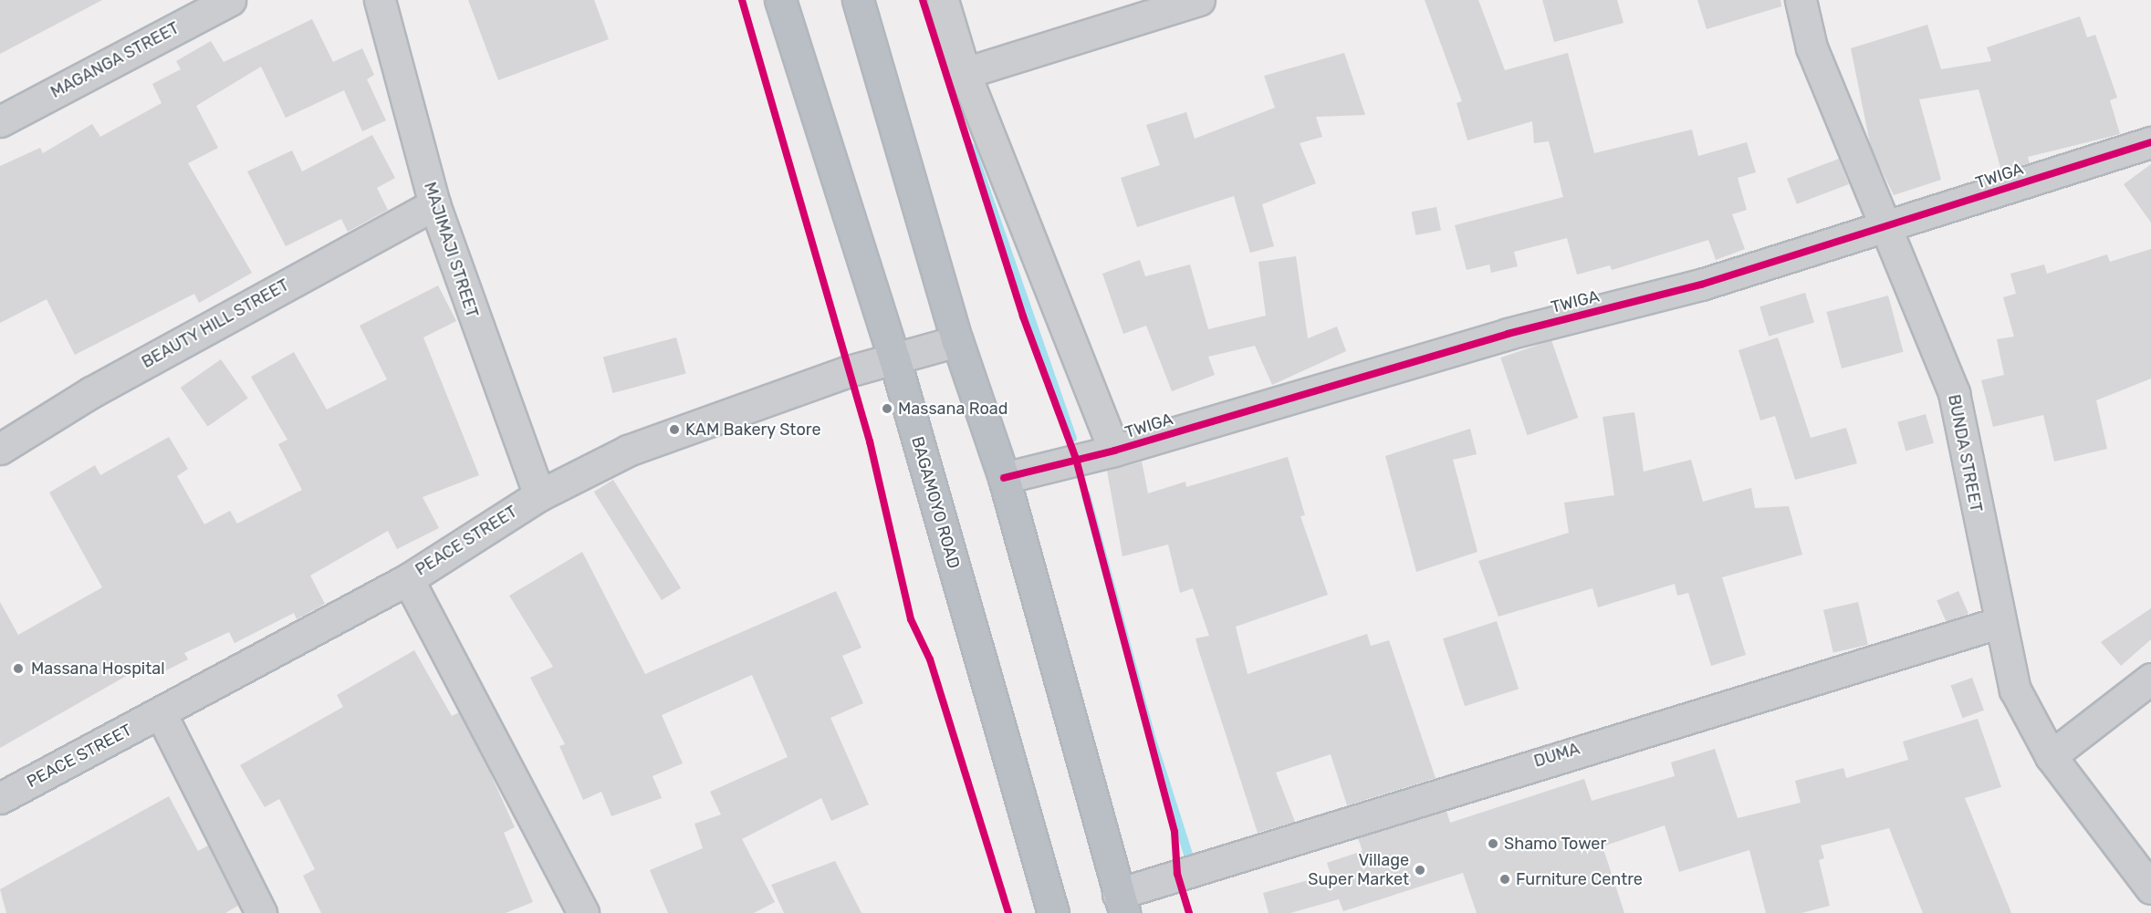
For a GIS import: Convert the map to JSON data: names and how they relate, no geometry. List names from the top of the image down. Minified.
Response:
{"streets":{"highway":["BAGAMOYO ROAD"],"street":["MAGANGA STREET","TWIGA","MAJIMAJI STREET","BEAUTY HILL STREET","BUNDA STREET","PEACE STREET","DUMA"]},"crossings":[["TWIGA","BUNDA STREET"],["MAJIMAJI STREET","BEAUTY HILL STREET"],["MAJIMAJI STREET","PEACE STREET"],["BUNDA STREET","DUMA"],["BAGAMOYO ROAD","PEACE STREET"]],"places":["Massana Road","KAM Bakery Store","Massana Hospital","Shamo Tower","Village Super Market","Furniture Centre"]}
